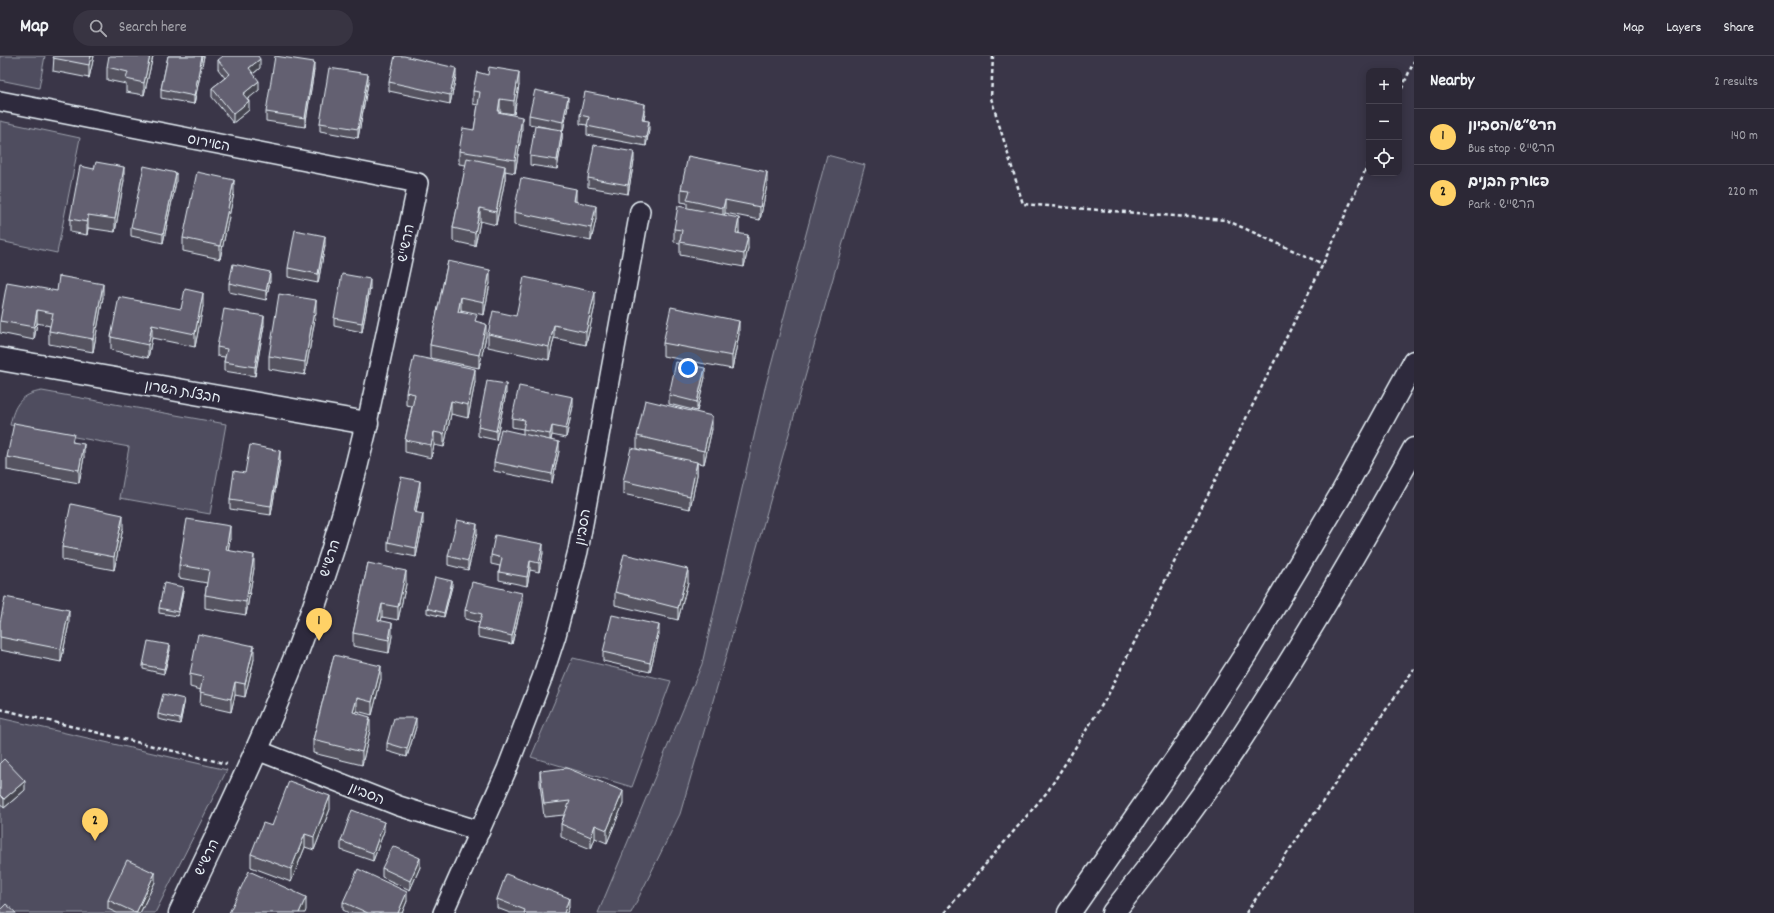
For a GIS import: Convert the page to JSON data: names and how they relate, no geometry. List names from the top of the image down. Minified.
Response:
{"streets":{"main road":["הרש''ש","חבצלת השרון"],"street":["האירוס","הסביון"]},"crossings":[["האירוס","הרש''ש"],["הרש''ש","חבצלת השרון"],["הרש''ש","הסביון"]],"page":{"header":"Map","search":"Search here","nav":["Map","Layers","Share"],"heading":["Nearby","2 results"],"map_buttons":["+","−"],"list":[{"mark":"1","name":"הרש״ש/הסביון","note":"Bus stop · הרש''ש","value":"140 m"},{"mark":"2","name":"פארק הבנים","note":"Park · הרש''ש","value":"220 m"}],"pins":["1","2"]}}
